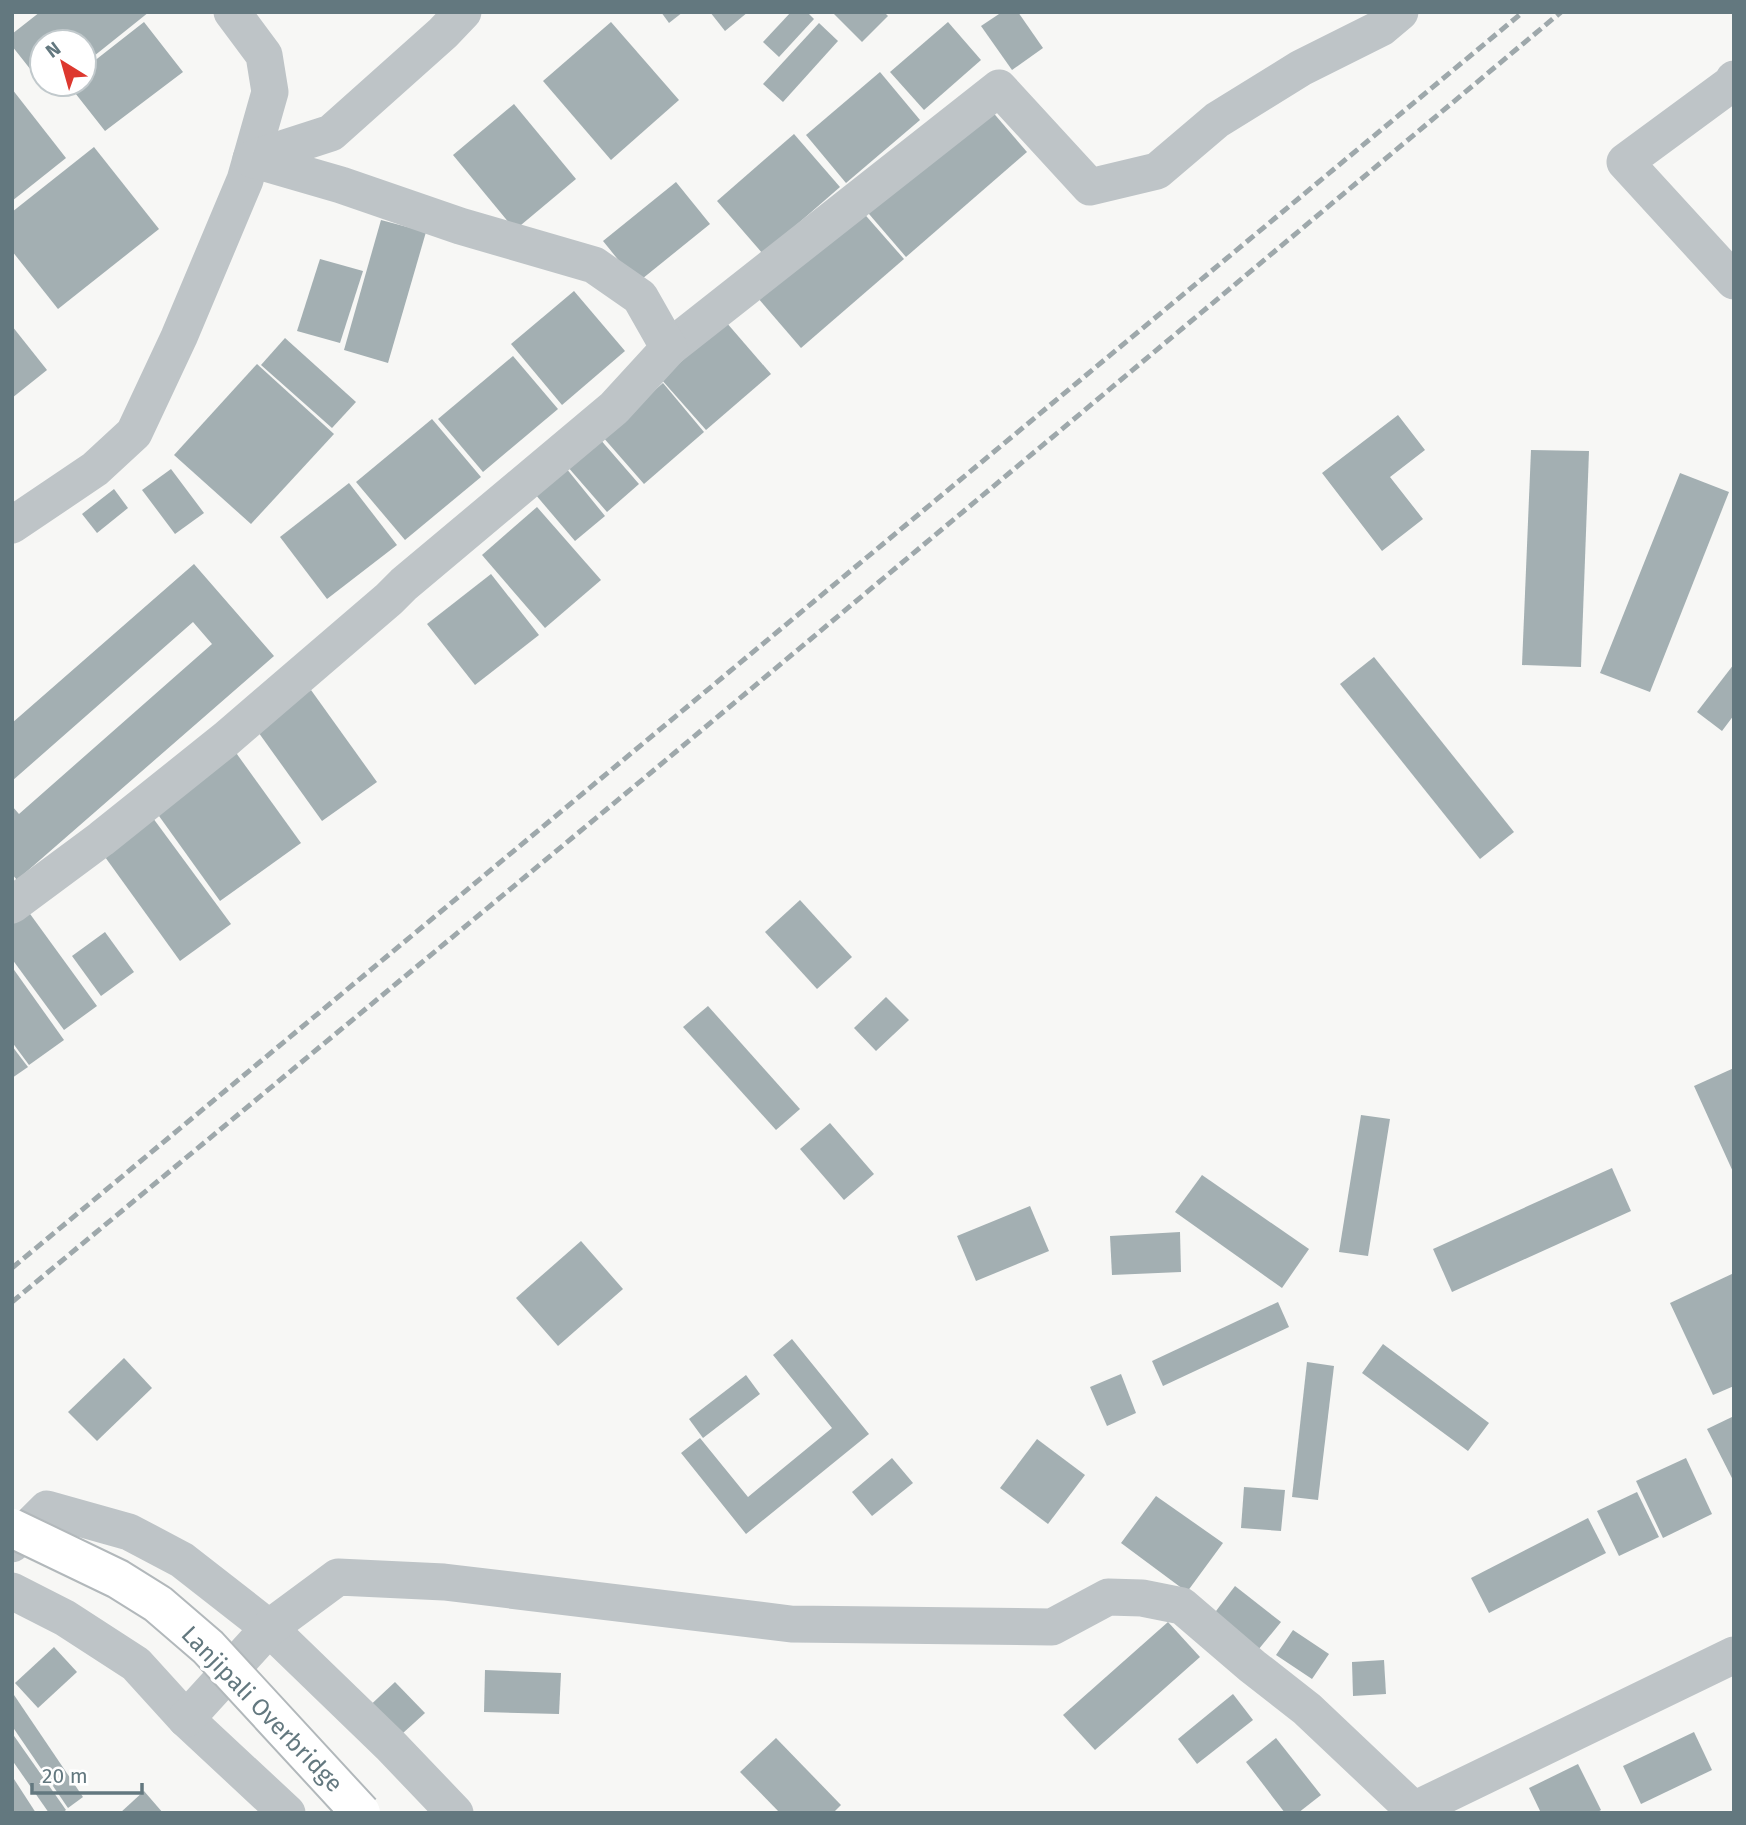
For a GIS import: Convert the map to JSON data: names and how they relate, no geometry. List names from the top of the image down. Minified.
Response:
{"streets":{"main road":["Lanjipali Overbridge"]},"scale_bar":"20 m","north":"top left"}
